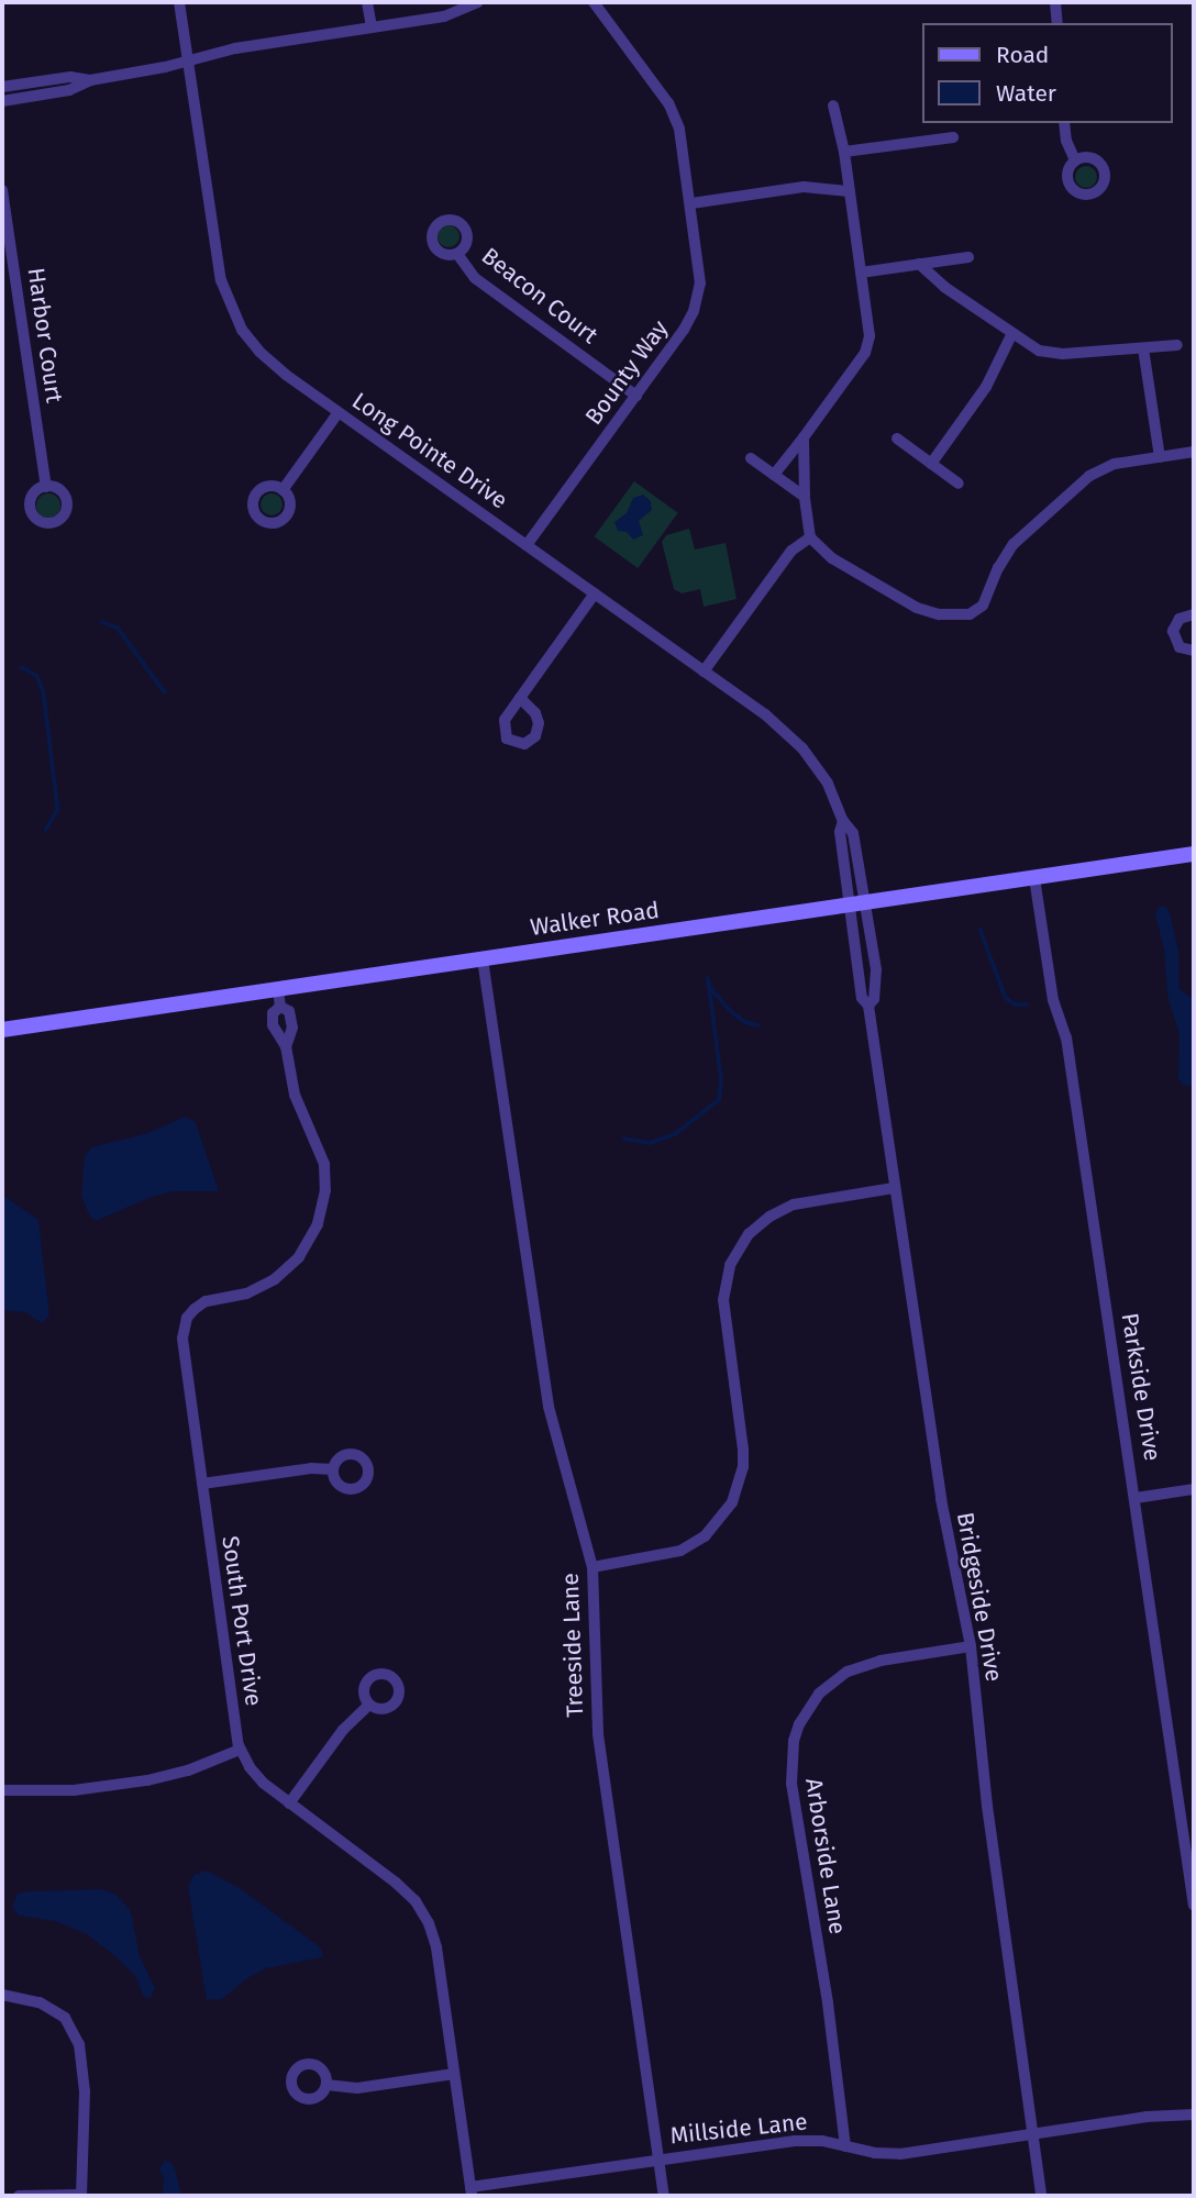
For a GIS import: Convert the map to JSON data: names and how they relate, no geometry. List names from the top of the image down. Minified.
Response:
{"streets":{"street":["Beacon Court","Harbor Court","Bounty Way","Long Pointe Drive","Walker Road","Parkside Drive","Bridgeside Drive","South Port Drive","Treeside Lane","Arborside Lane","Millside Lane"]},"crossings":[["Beacon Court","Bounty Way"],["Bounty Way","Long Pointe Drive"],["Long Pointe Drive","Walker Road"],["Long Pointe Drive","Bridgeside Drive"],["Walker Road","Parkside Drive"],["Walker Road","Bridgeside Drive"],["Walker Road","South Port Drive"],["Walker Road","Treeside Lane"],["Bridgeside Drive","Arborside Lane"],["Bridgeside Drive","Millside Lane"],["South Port Drive","Millside Lane"],["Treeside Lane","Millside Lane"],["Arborside Lane","Millside Lane"]],"legend":["Road","Water"]}
